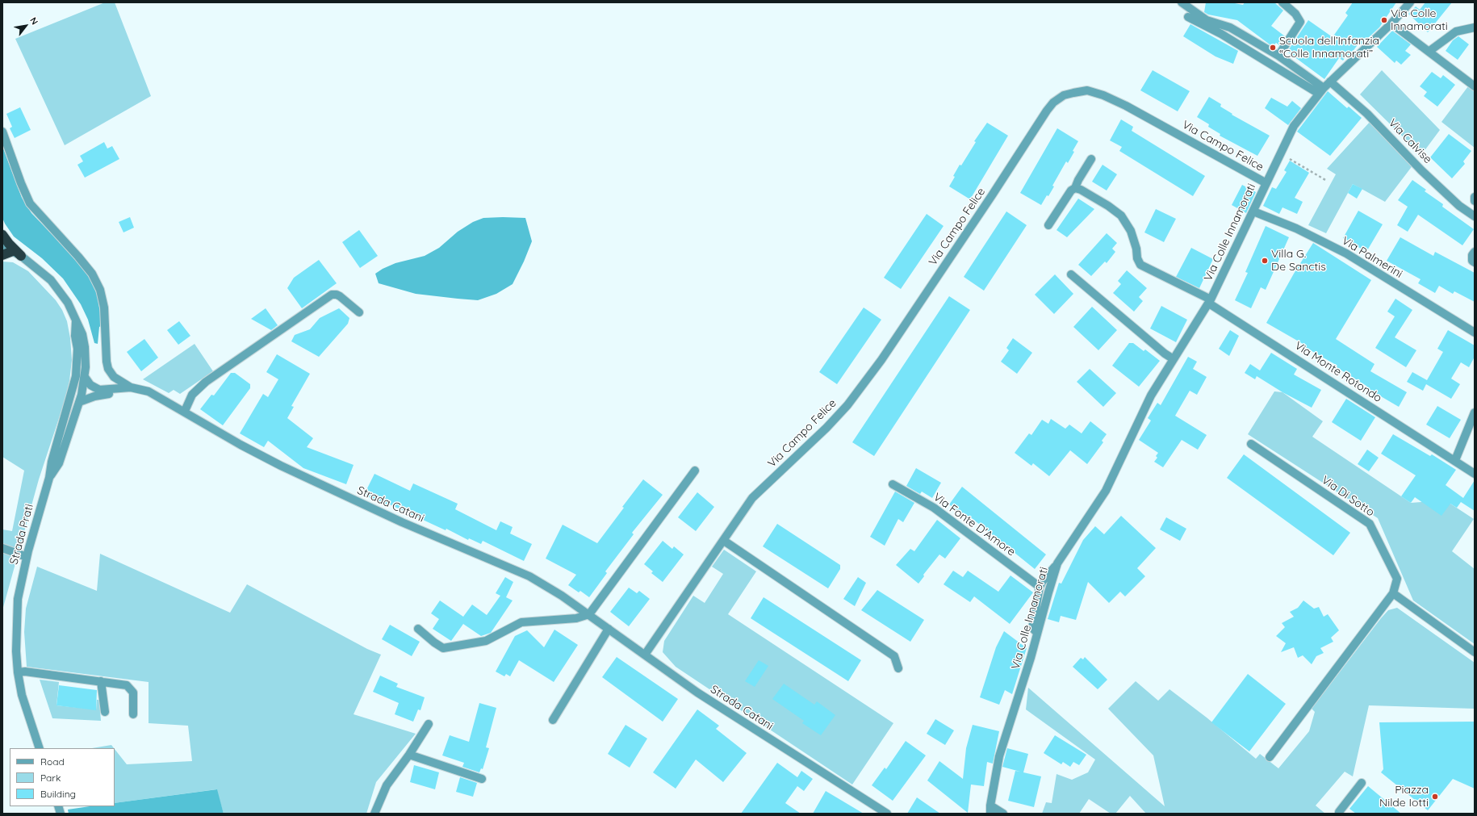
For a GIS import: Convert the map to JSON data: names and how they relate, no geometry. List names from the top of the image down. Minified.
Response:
{"streets":{"street":["Via Calvise","Via Campo Felice","Via Colle Innamorati","Via Palmerini","Via Monte Rotondo","Via Di Sotto","Strada Catani","Via Fonte D'Amore","Strada Prati"]},"crossings":[["Via Calvise","Via Colle Innamorati"],["Via Campo Felice","Via Colle Innamorati"],["Via Campo Felice","Strada Catani"],["Via Colle Innamorati","Via Palmerini"],["Via Colle Innamorati","Via Monte Rotondo"],["Strada Catani","Strada Prati"]],"places":["Via Colle Innamorati","Scuola dell’Infanzia “Colle Innamorati”","Villa G. De Sanctis","Piazza Nilde Iotti"],"legend":["Road","Park","Building"],"north":"top right"}
